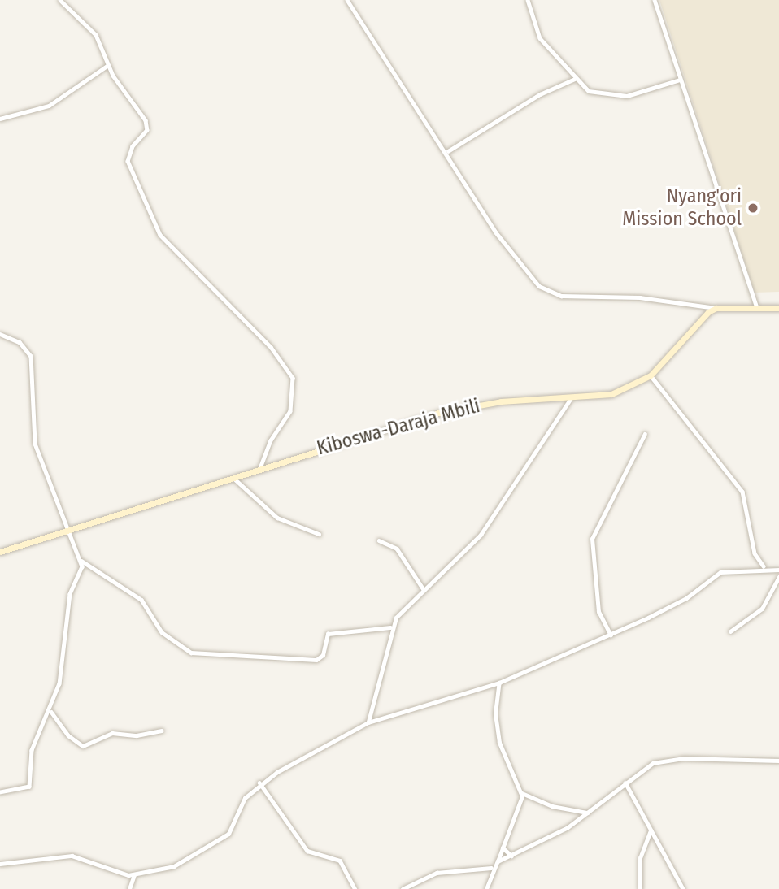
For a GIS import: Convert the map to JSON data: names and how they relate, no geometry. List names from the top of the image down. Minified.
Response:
{"streets":{"main road":["Kiboswa-Daraja Mbili"]},"places":["Nyang'ori Mission School"]}
